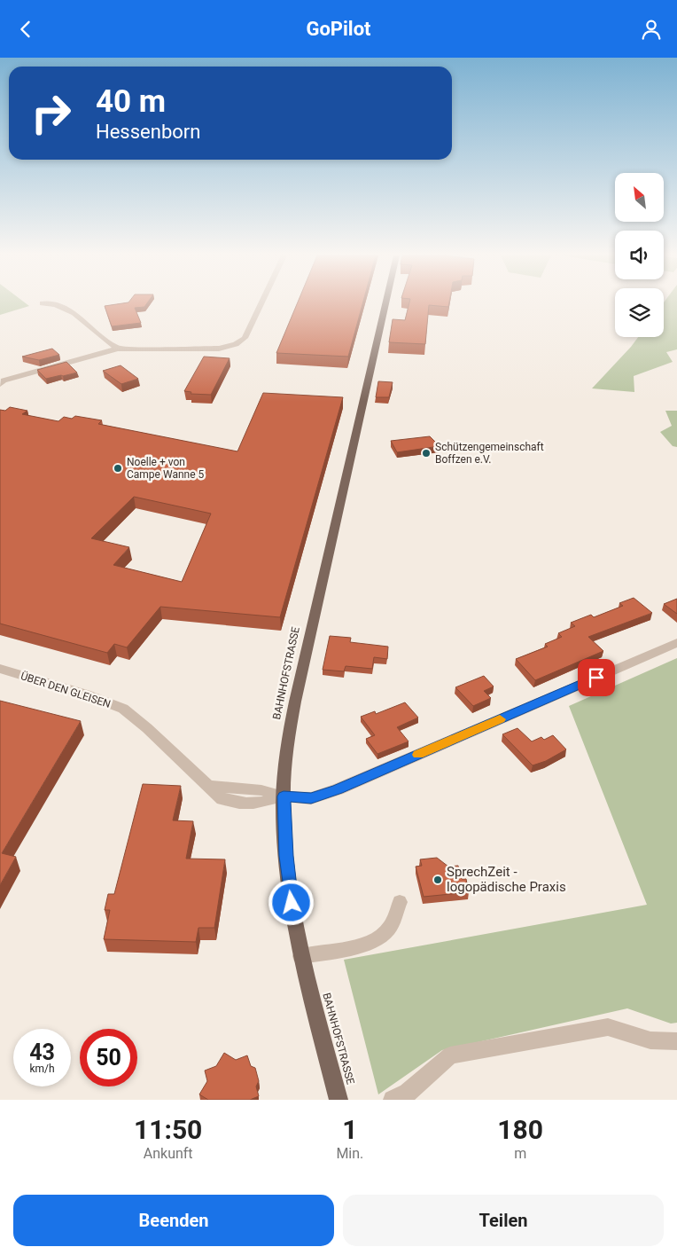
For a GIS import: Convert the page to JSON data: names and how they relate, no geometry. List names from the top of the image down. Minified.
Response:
{"streets":{"main road":["BAHNHOFSTRASSE"],"street":["ÜBER DEN GLEISEN"]},"crossings":[["BAHNHOFSTRASSE","ÜBER DEN GLEISEN"]],"places":["Schützengemeinschaft Boffzen e.V.","Noelle + von Campe Wanne 5","SprechZeit - logopädische Praxis"],"north":"top left","page":{"header":"GoPilot","turn":["40 m","Hessenborn"],"speed":"43 km/h","limit":"50","eta":["11:50","Ankunft","1","Min.","180","m"],"buttons":["Beenden","Teilen"]}}
